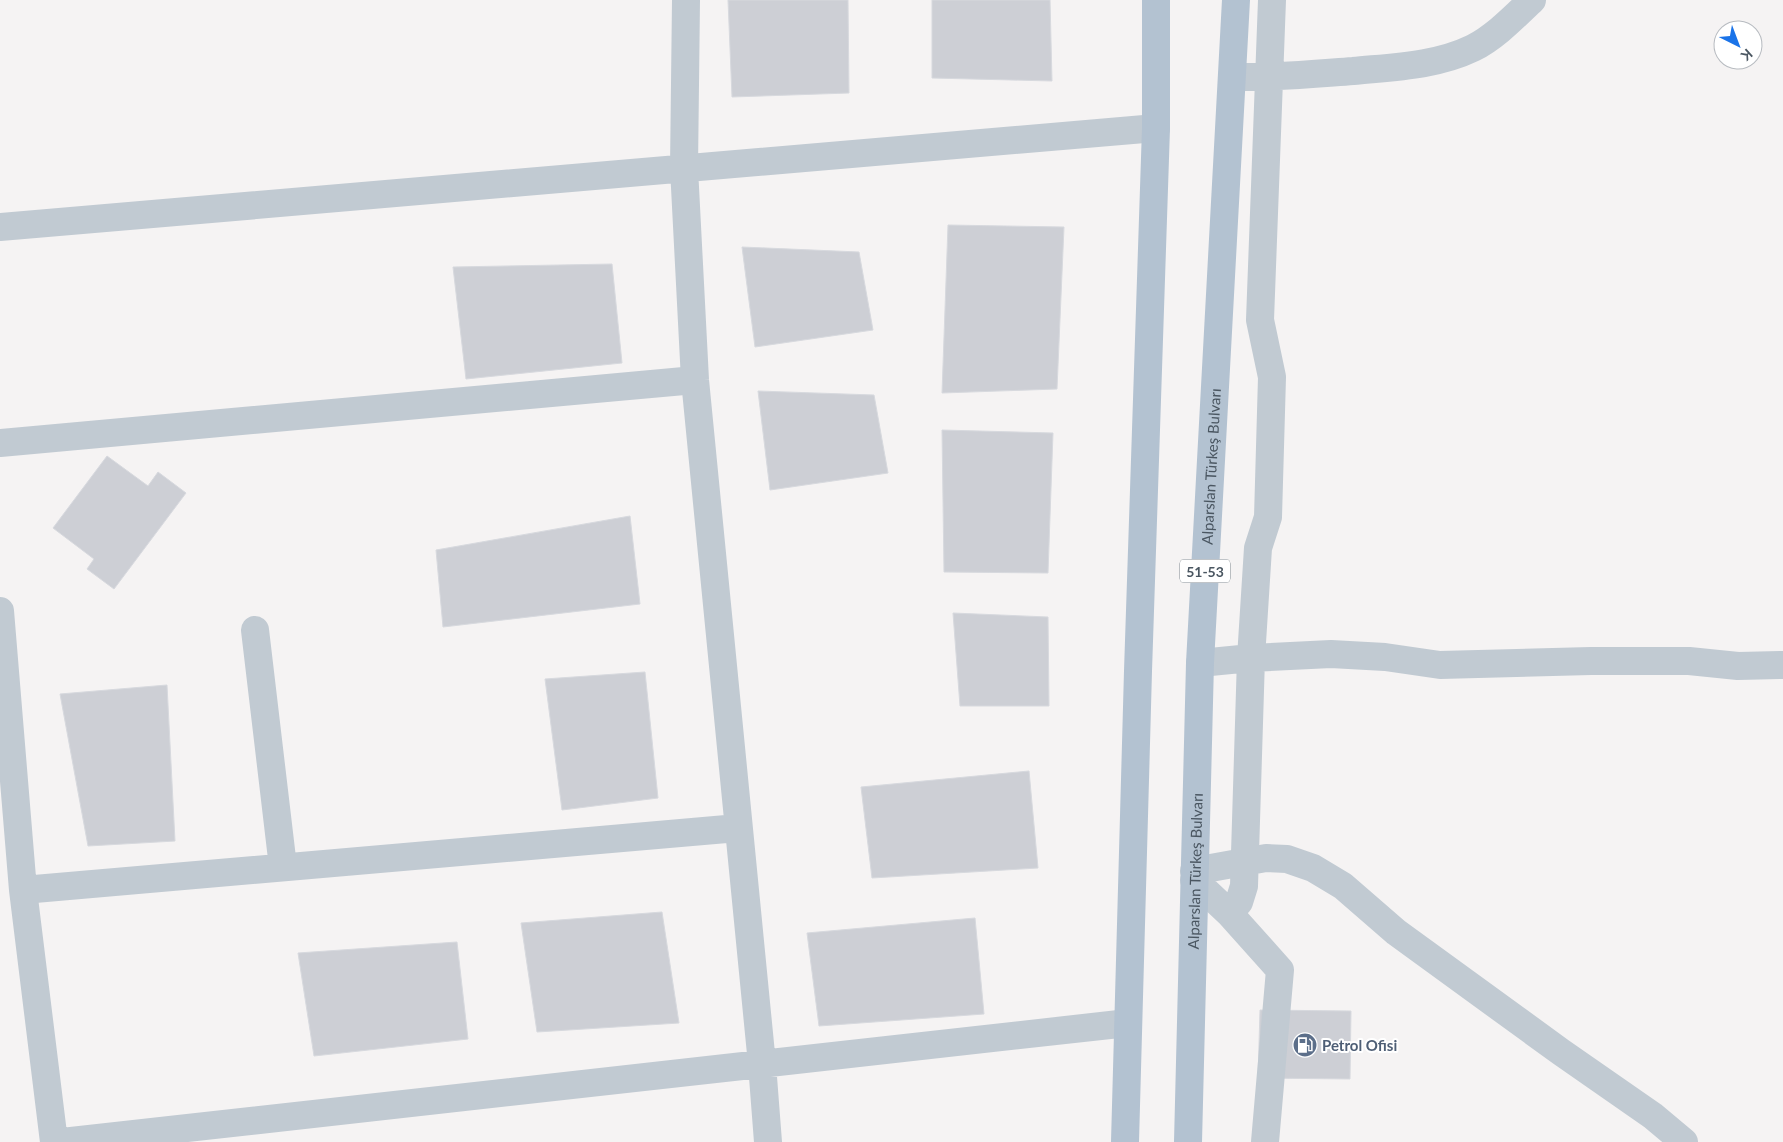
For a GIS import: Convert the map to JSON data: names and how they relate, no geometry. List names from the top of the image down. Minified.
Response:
{"streets":{"main road":["Alparslan Türkeş Bulvarı","51-53"]},"places":{"fuel station":["Petrol Ofisi"]},"north":"bottom right"}
